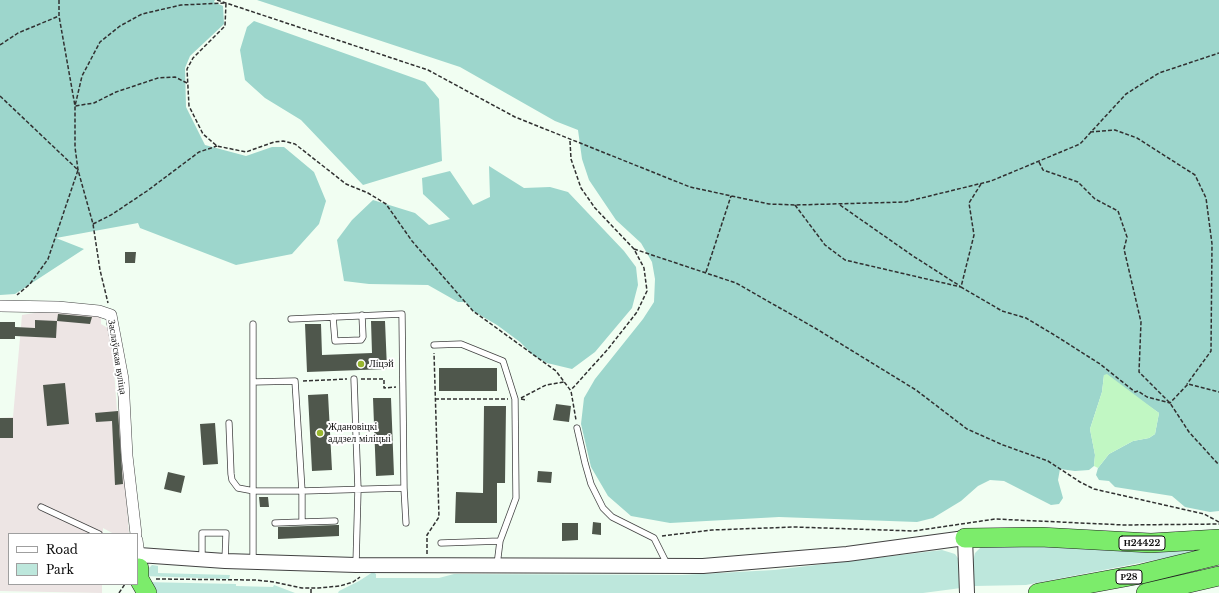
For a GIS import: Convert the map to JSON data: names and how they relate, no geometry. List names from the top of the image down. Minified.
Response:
{"streets":{"highway":["Н24422","Р28"],"street":["Заслаўская вуліца"]},"places":["Ліцэй","Ждановіцкі аддзел міліцыі"],"legend":["Road","Park"]}
